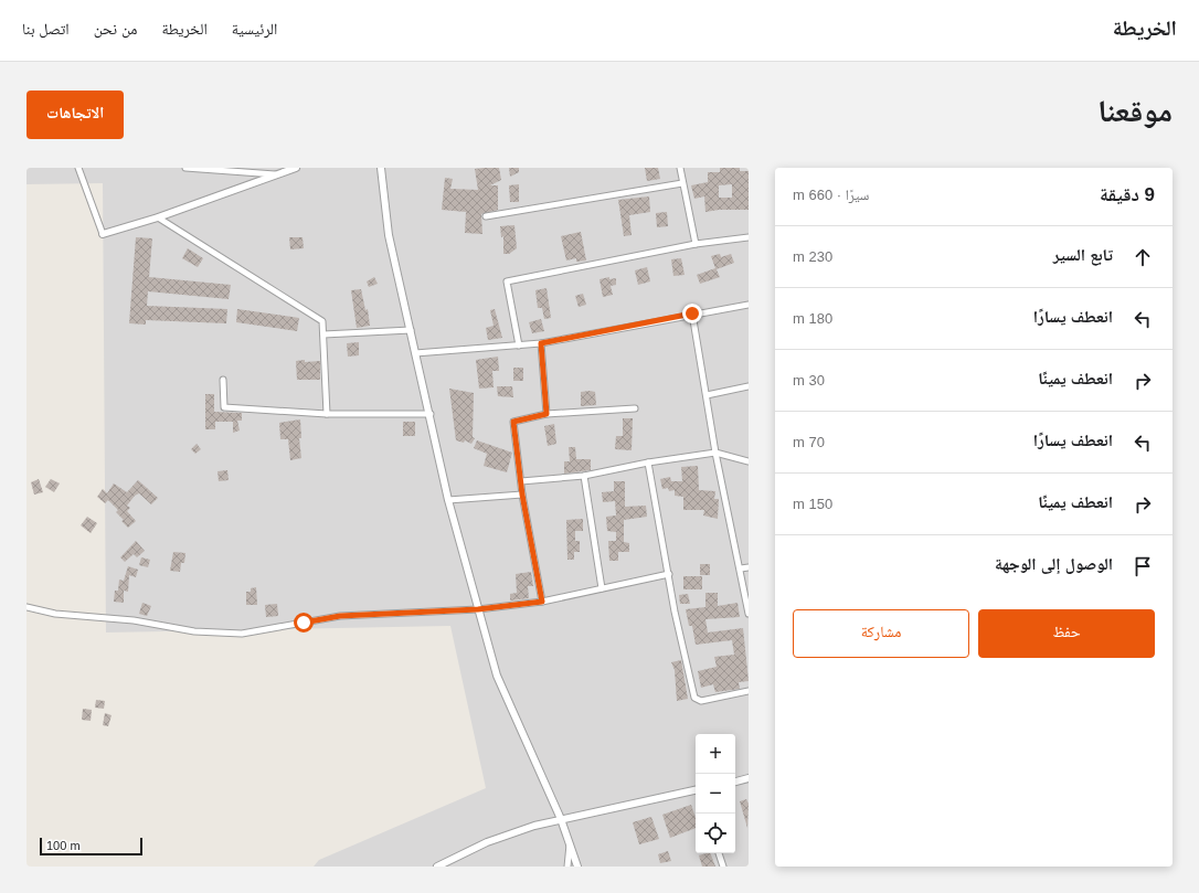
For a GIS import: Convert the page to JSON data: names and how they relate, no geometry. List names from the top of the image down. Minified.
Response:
{"scale_bar":"100 m","page":{"header":"الخريطة","nav":["الرئيسية","الخريطة","من نحن","اتصل بنا"],"title":"موقعنا","buttons":["الاتجاهات",["حفظ","مشاركة"]],"heading":["9 دقيقة","سيرًا · 660 m"],"list":[["تابع السير","230 m"],["انعطف يسارًا","180 m"],["انعطف يمينًا","30 m"],["انعطف يسارًا","70 m"],["انعطف يمينًا","150 m"],"الوصول إلى الوجهة"],"map_buttons":["+","−"],"scale":"100 m"}}
